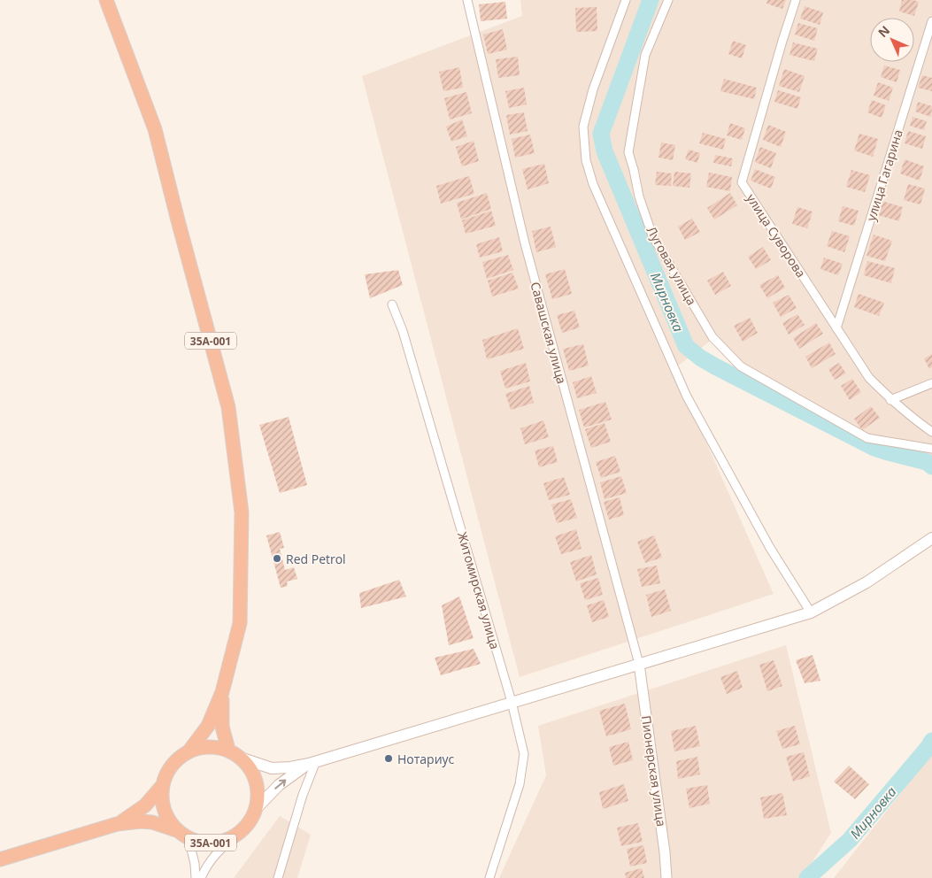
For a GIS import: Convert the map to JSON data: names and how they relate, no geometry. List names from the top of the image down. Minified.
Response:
{"streets":{"highway":["35А-001"],"street":["улица Гагарина","улица Суворова","Луговая улица","Савашская улица","Житомирская улица","Пионерская улица"]},"crossings":[["улица Гагарина","улица Суворова"],["Савашская улица","Пионерская улица"]],"water":["Мирновка"],"places":["Red Petrol","Нотариус"],"north":"top left"}
